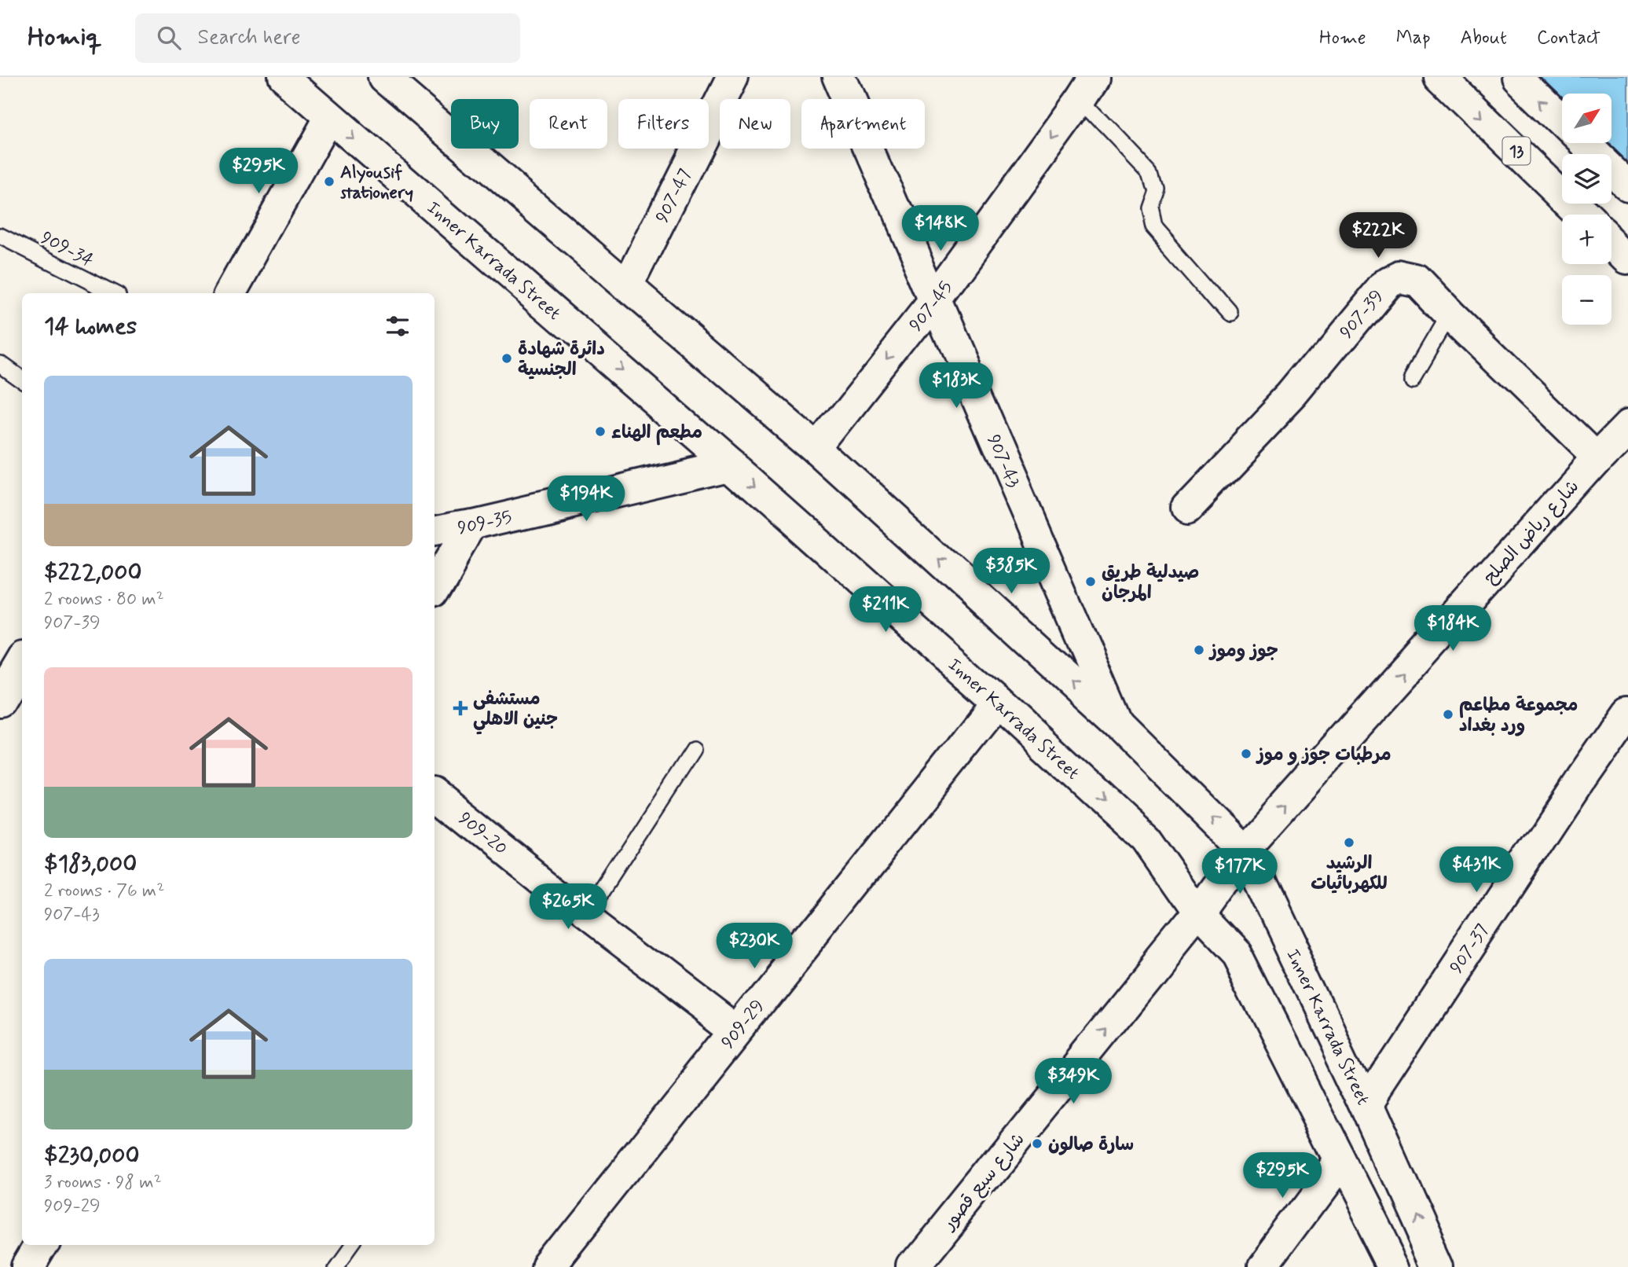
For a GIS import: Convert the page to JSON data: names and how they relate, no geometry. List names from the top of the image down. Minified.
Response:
{"streets":{"street":["13","907-47","Inner Karrada Street","907-45","907-39","907-43","909-35","شارع رياض الصلح","909-20","907-37","909-29","شارع سبع قصور"],"lane":["909-34"]},"crossings":[["907-47","Inner Karrada Street"],["Inner Karrada Street","907-45"],["Inner Karrada Street","907-43"],["Inner Karrada Street","909-35"],["Inner Karrada Street","شارع رياض الصلح"],["Inner Karrada Street","907-37"],["Inner Karrada Street","909-29"],["Inner Karrada Street","شارع سبع قصور"],["907-45","907-43"],["907-39","شارع رياض الصلح"],["شارع رياض الصلح","شارع سبع قصور"],["909-20","909-29"]],"one_way":["907-45","شارع رياض الصلح","شارع سبع قصور"],"places":{"other":["Alyousif stationery","دائرة شهادة الجنسية","مطعم الهناء","صيدلية طريق المرجان","جوز وموز","مجموعة مطاعم ورد بغداد","مرطبات جوز و موز","الرشيد للكهربائيات","سارة صالون"],"health":["مستشفى جنين الاهلي"]},"north":"top right","page":{"header":"Homiq","search":"Search here","nav":["Home","Map","About","Contact"],"map_buttons":["+","−"],"chip":["Buy","Rent","Filters","New","Apartment"],"price":["$295K","$148K","$222K","$183K","$194K","$385K","$211K","$184K","$431K","$177K","$265K","$230K","$349K","$295K"],"heading":"14 homes","list":[{"name":"$222,000","note":"2 rooms · 80 m² · 907-39"},{"name":"$183,000","note":"2 rooms · 76 m² · 907-43"},{"name":"$230,000","note":"3 rooms · 98 m² · 909-29"}]}}
